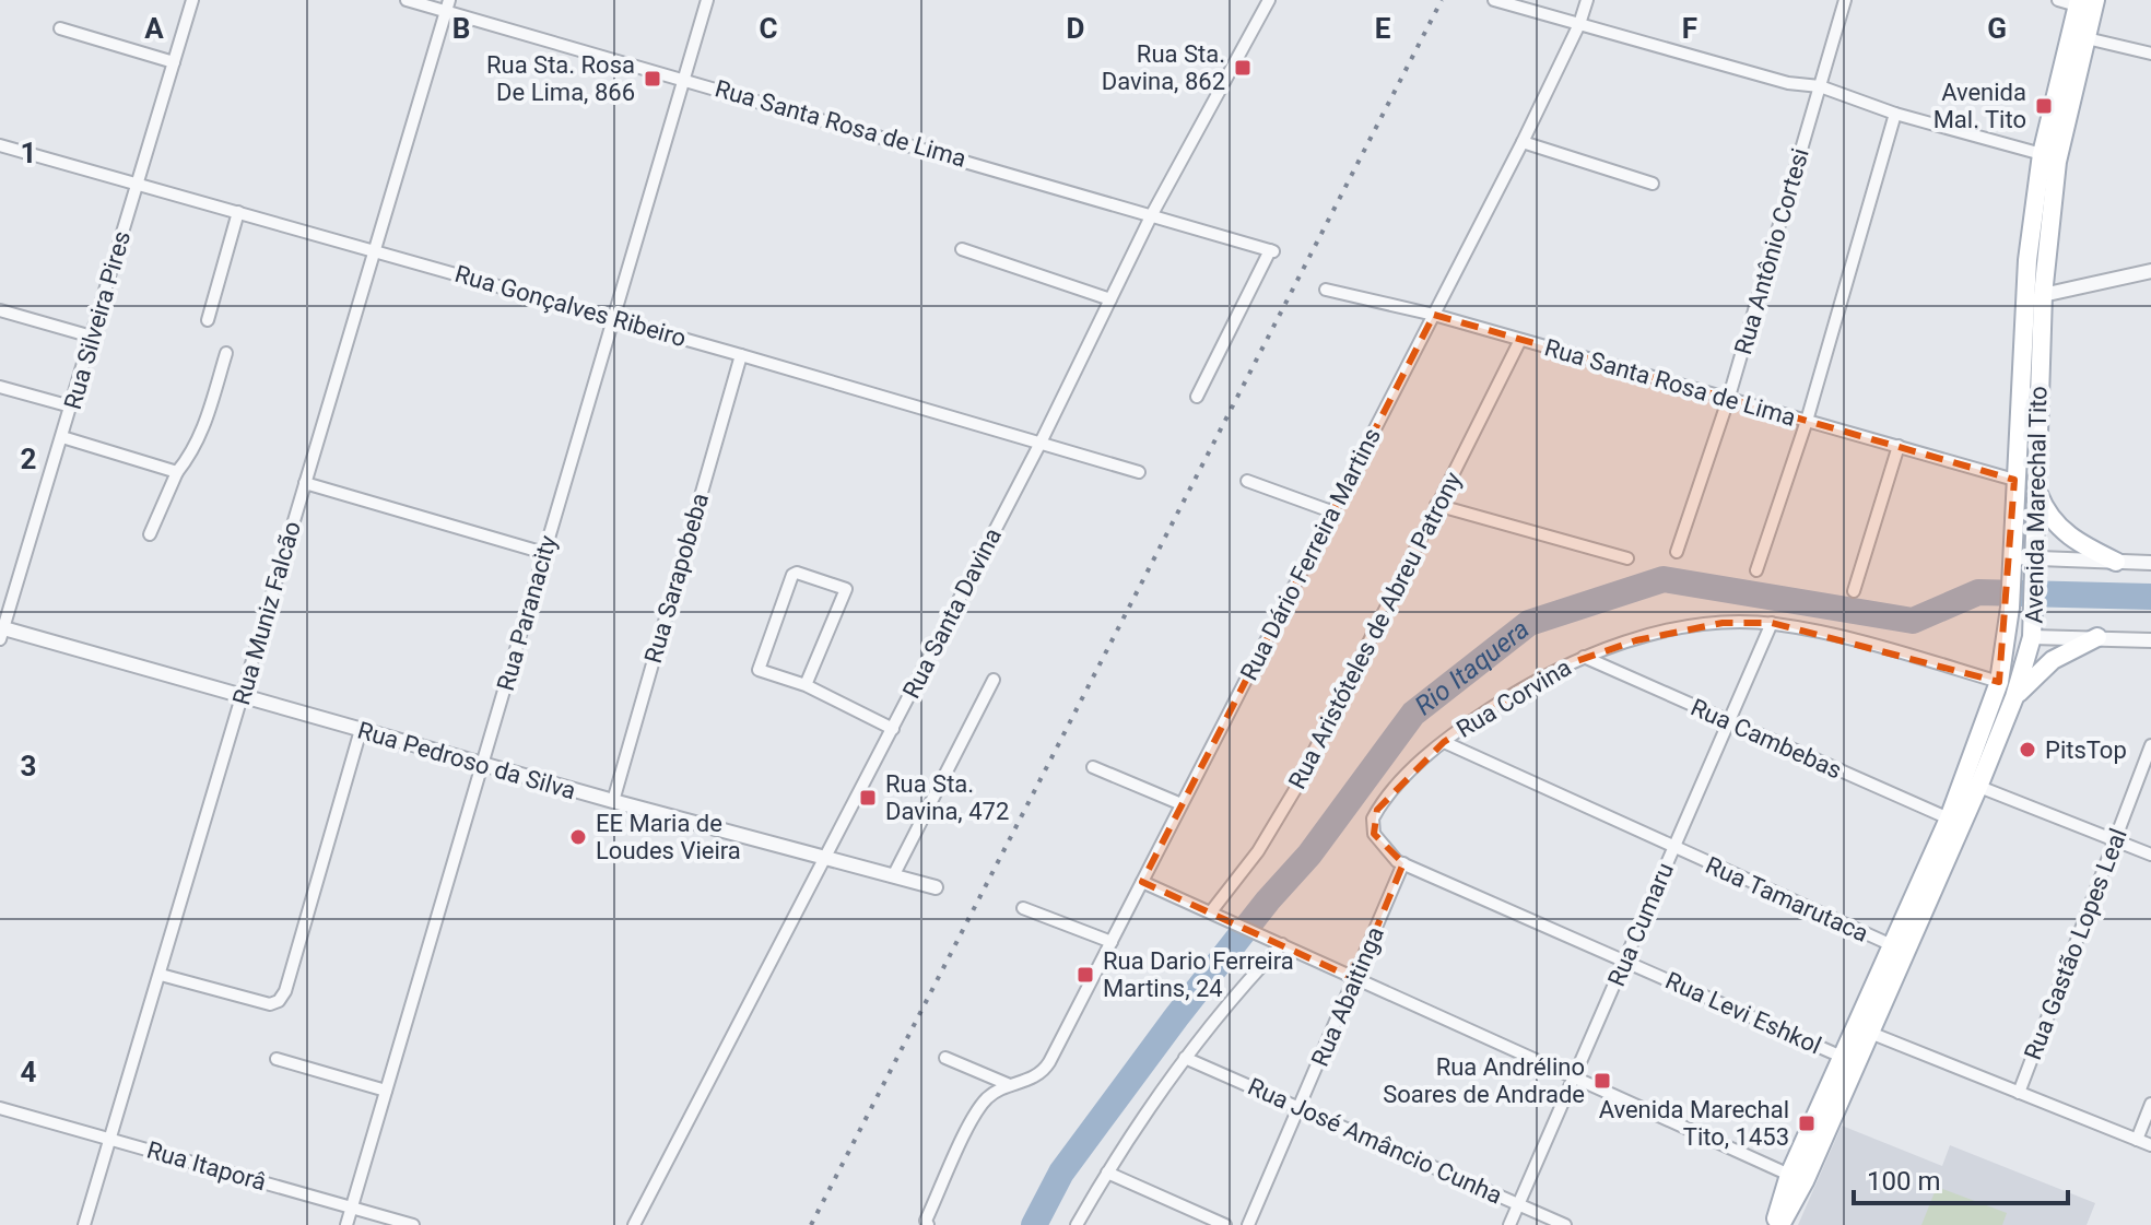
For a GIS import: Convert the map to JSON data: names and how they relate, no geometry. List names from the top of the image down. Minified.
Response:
{"streets":{"main road":["Avenida Marechal Tito"],"street":["Rua Santa Rosa de Lima","Rua Antônio Cortesi","Rua Gonçalves Ribeiro","Rua Silveira Pires","Rua Dário Ferreira Martins","Rua Sarapobeba","Rua Muniz Falcão","Rua Paranacity","Rua Santa Davina","Rua Aristóteles de Abreu Patrony","Rua Corvina","Rua Cambebas","Rua Pedroso da Silva","Rua Tamarutaca","Rua Cumaru","Rua Gastão Lopes Leal","Rua Abaitinga","Rua Levi Eshkol","Rua José Amâncio Cunha","Rua Itaporâ"]},"crossings":[["Rua Santa Rosa de Lima","Rua Antônio Cortesi"],["Rua Santa Rosa de Lima","Avenida Marechal Tito"],["Rua Santa Rosa de Lima","Rua Dário Ferreira Martins"],["Rua Santa Rosa de Lima","Rua Muniz Falcão"],["Rua Santa Rosa de Lima","Rua Paranacity"],["Rua Santa Rosa de Lima","Rua Santa Davina"],["Rua Santa Rosa de Lima","Rua Aristóteles de Abreu Patrony"],["Rua Gonçalves Ribeiro","Rua Silveira Pires"],["Rua Gonçalves Ribeiro","Rua Sarapobeba"],["Rua Gonçalves Ribeiro","Rua Muniz Falcão"],["Rua Gonçalves Ribeiro","Rua Paranacity"],["Rua Gonçalves Ribeiro","Rua Santa Davina"],["Rua Silveira Pires","Rua Pedroso da Silva"],["Avenida Marechal Tito","Rua Corvina"],["Avenida Marechal Tito","Rua Cambebas"],["Avenida Marechal Tito","Rua Tamarutaca"],["Avenida Marechal Tito","Rua Levi Eshkol"],["Rua Sarapobeba","Rua Pedroso da Silva"],["Rua Muniz Falcão","Rua Pedroso da Silva"],["Rua Muniz Falcão","Rua Itaporâ"],["Rua Paranacity","Rua Pedroso da Silva"],["Rua Paranacity","Rua Itaporâ"],["Rua Santa Davina","Rua Pedroso da Silva"],["Rua Corvina","Rua Cambebas"],["Rua Corvina","Rua Tamarutaca"],["Rua Corvina","Rua Cumaru"],["Rua Corvina","Rua Abaitinga"],["Rua Corvina","Rua Levi Eshkol"],["Rua Cambebas","Rua Cumaru"],["Rua Tamarutaca","Rua Cumaru"],["Rua Cumaru","Rua Levi Eshkol"],["Rua Cumaru","Rua José Amâncio Cunha"],["Rua Abaitinga","Rua Levi Eshkol"],["Rua Abaitinga","Rua José Amâncio Cunha"]],"water":["Rio Itaquera"],"places":{"transit":["Rua Sta. Davina, 862","Rua Sta. Rosa De Lima, 866","Avenida Mal. Tito","Rua Sta. Davina, 472","Rua Dario Ferreira Martins, 24","Rua Andrélino Soares de Andrade","Avenida Marechal Tito, 1453"],"other":["PitsTop","EE Maria de Loudes Vieira"]},"scale_bar":"100 m","grid":{"columns":["A","B","C","D","E","F","G"],"rows":["1","2","3","4"]}}
